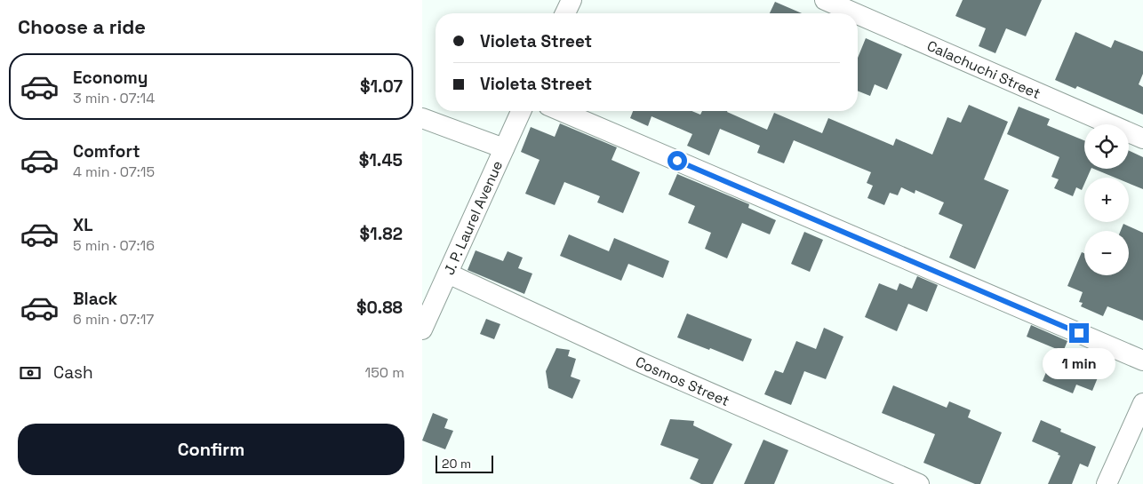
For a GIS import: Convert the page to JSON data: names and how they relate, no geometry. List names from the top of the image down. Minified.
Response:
{"streets":{"street":["Calachuchi Street","J. P. Laurel Avenue","Cosmos Street"]},"crossings":[["J. P. Laurel Avenue","Cosmos Street"]],"scale_bar":"20 m","page":{"heading":"Choose a ride","banner":["Violeta Street","Violeta Street"],"list":[{"name":"Economy","note":"3 min · 07:14","value":"$1.07"},{"name":"Comfort","note":"4 min · 07:15","value":"$1.45"},{"name":"XL","note":"5 min · 07:16","value":"$1.82"},{"name":"Black","note":"6 min · 07:17","value":"$0.88"}],"map_buttons":["+","−"],"pay":["Cash","150 m"],"bubble":"1 min","buttons":"Confirm","scale":"20 m"}}
